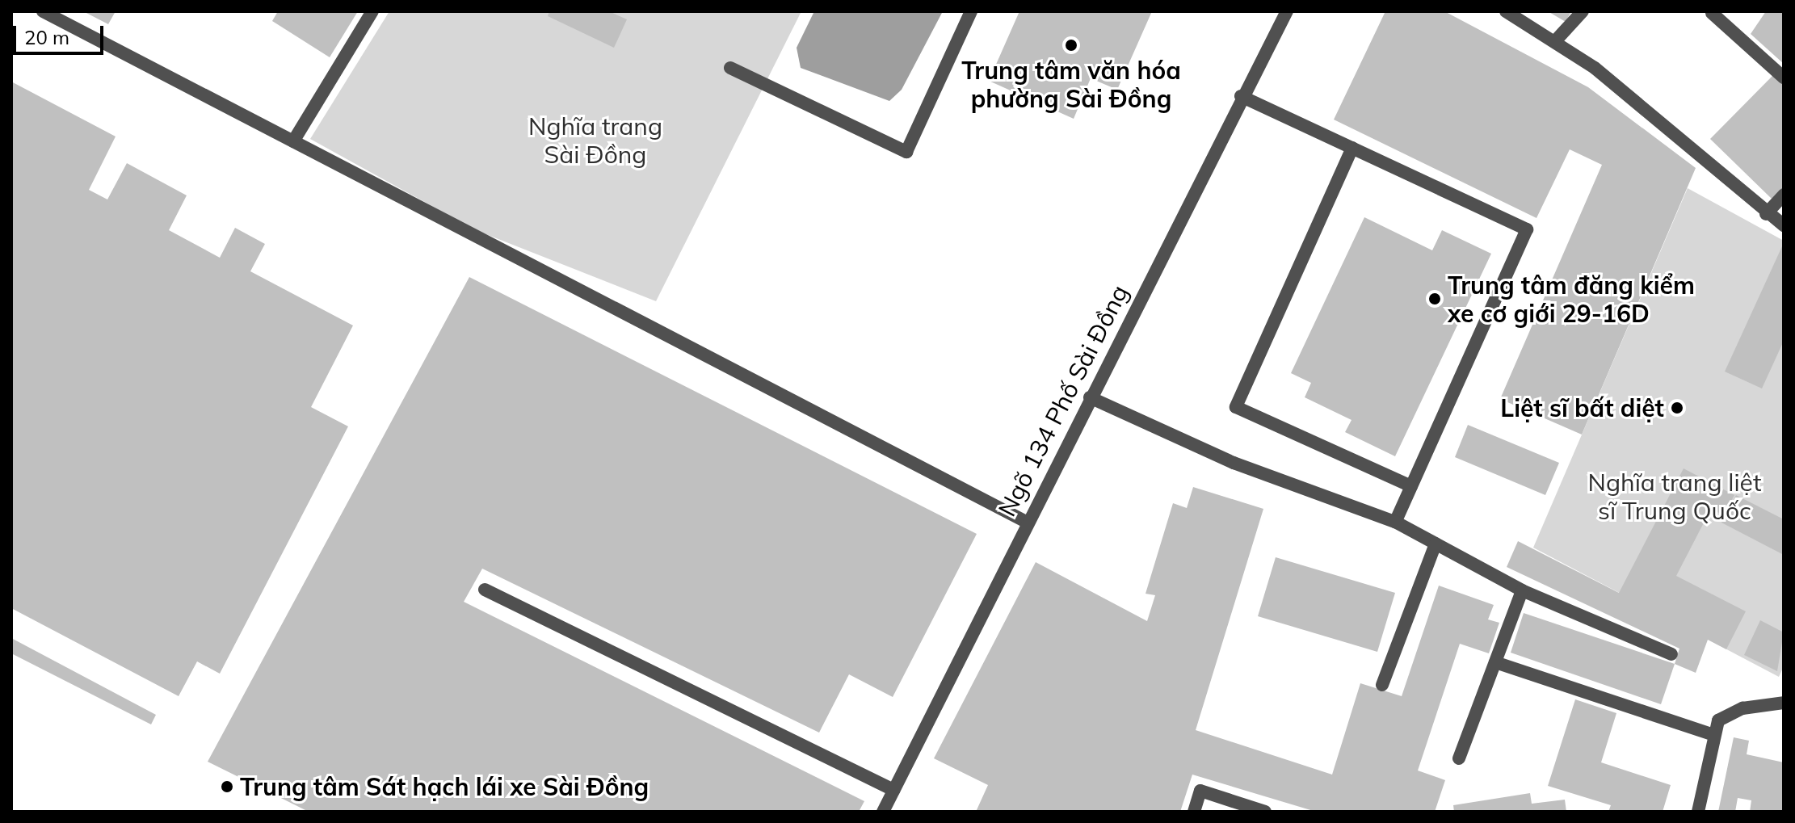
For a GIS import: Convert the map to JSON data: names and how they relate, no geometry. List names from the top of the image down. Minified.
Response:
{"streets":{"street":["Ngõ 134 Phố Sài Đồng"]},"parks":["Nghĩa trang Sài Đồng","Nghĩa trang liệt sĩ Trung Quốc"],"places":["Trung tâm văn hóa phường Sài Đồng","Trung tâm đăng kiểm xe cơ giới 29-16D","Liệt sĩ bất diệt","Trung tâm Sát hạch lái xe Sài Đồng"],"scale_bar":"20 m"}
